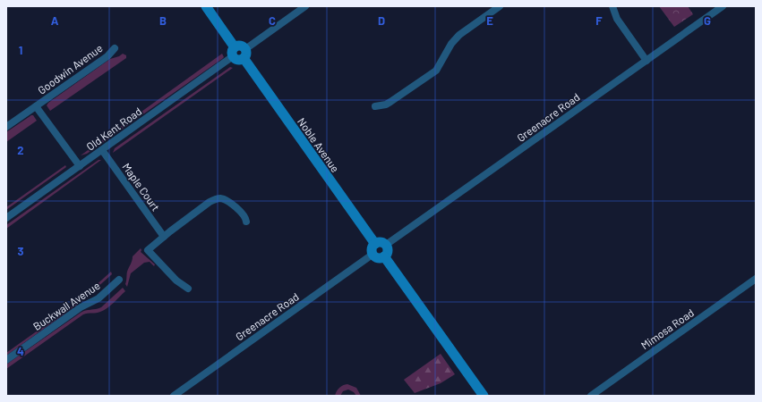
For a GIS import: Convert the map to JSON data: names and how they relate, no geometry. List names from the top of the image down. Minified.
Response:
{"streets":{"street":["Goodwin Avenue","Greenacre Road","Old Kent Road","Noble Avenue","Maple Court","Buckwall Avenue","Mimosa Road"]},"crossings":[["Goodwin Avenue","Old Kent Road"],["Greenacre Road","Noble Avenue"],["Old Kent Road","Maple Court"]],"grid":{"columns":["A","B","C","D","E","F","G"],"rows":["1","2","3","4"]}}
